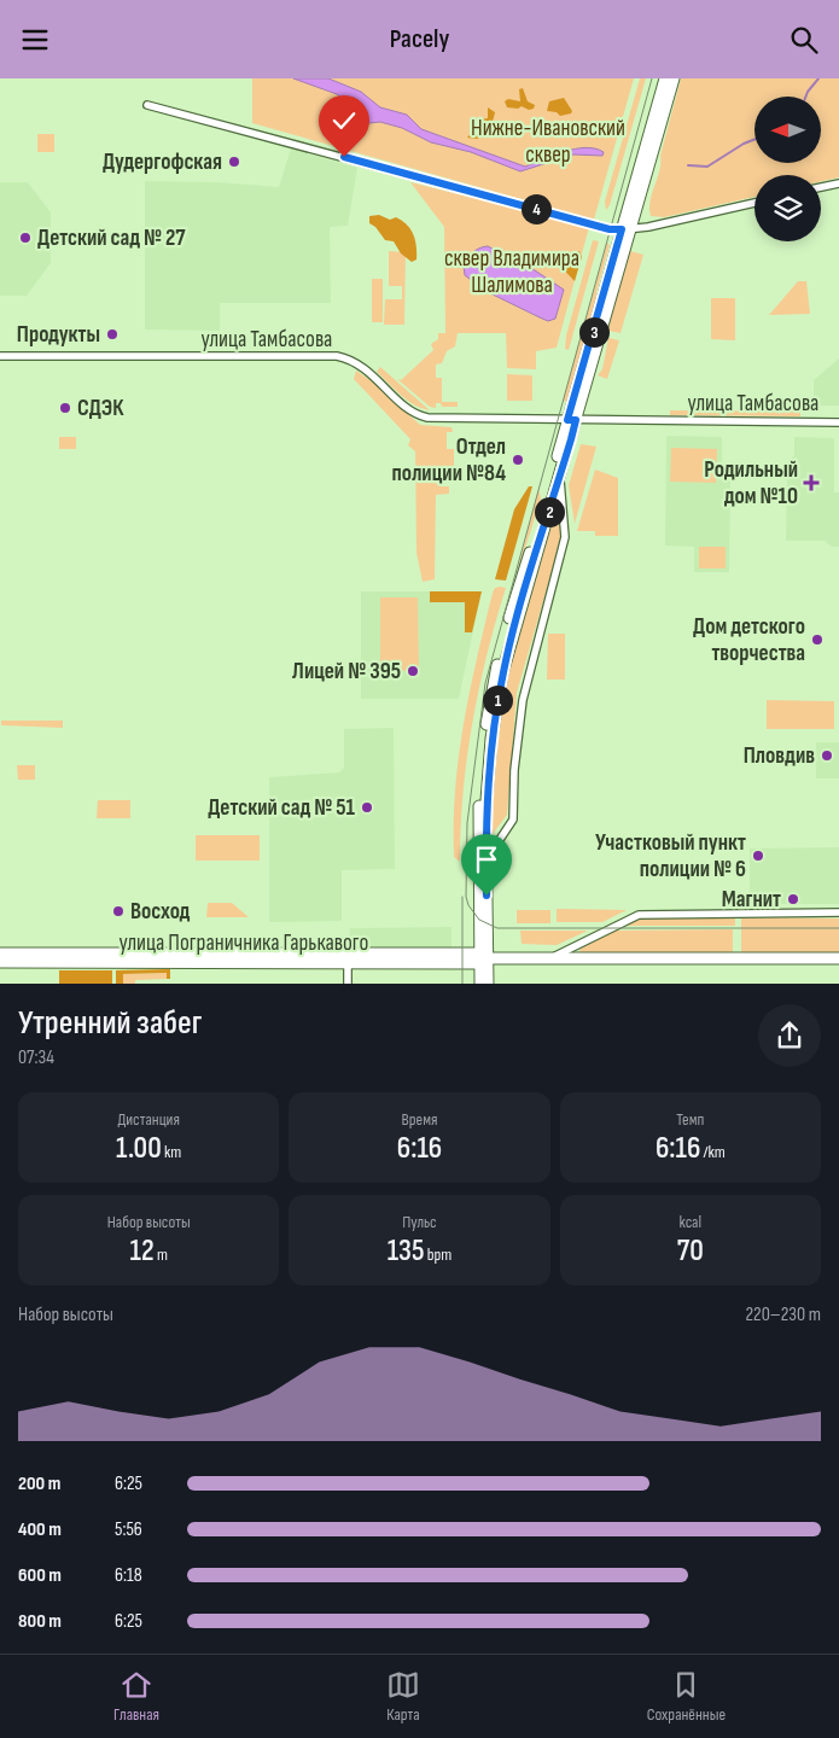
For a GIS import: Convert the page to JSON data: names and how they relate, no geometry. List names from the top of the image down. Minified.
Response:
{"streets":{"main road":["улица Пограничника Гарькавого"],"street":["улица Тамбасова"]},"parks":["Нижне-Ивановский сквер","сквер Владимира Шалимова"],"places":{"other":["Дудергофская","Детский сад № 27","Продукты","СДЭК","Отдел полиции №84","Дом детского творчества","Лицей № 395","Пловдив","Детский сад № 51","Участковый пункт полиции № 6","Магнит","Восход"],"health":["Родильный дом №10"]},"north":"left","page":{"header":"Pacely","pins":["4","3","2","1"],"heading":["Утренний забег","07:34"],"stats":[["Дистанция","1.00 km"],["Время","6:16"],["Темп","6:16 /km"],["Набор высоты","12 m"],["Пульс","135 bpm"],["kcal","70"]],"chart":["Набор высоты","220–230 m"],"list":[{"name":"200 m","note":"6:25"},{"name":"400 m","note":"5:56"},{"name":"600 m","note":"6:18"},{"name":"800 m","note":"6:25"}],"tabs":["Главная","Карта","Сохранённые"]}}
